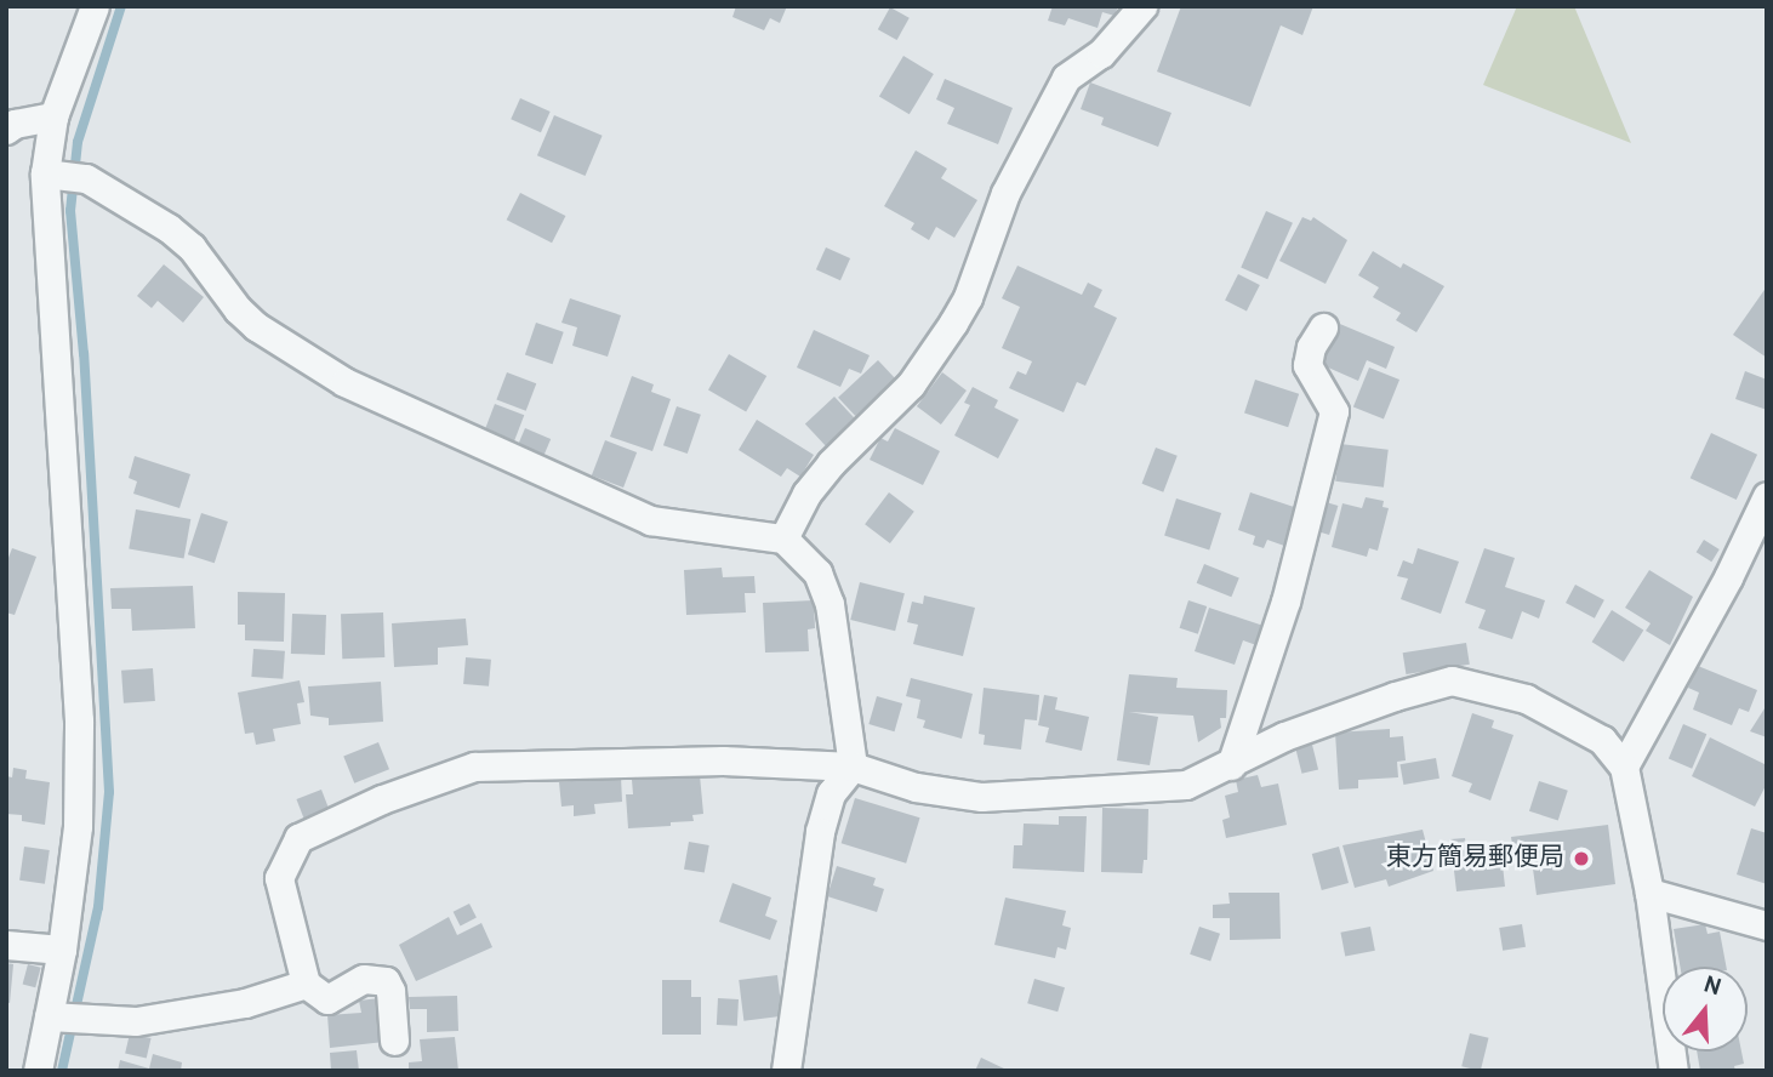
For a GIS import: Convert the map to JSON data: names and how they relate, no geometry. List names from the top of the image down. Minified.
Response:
{"places":["東方簡易郵便局"],"north":"top"}
